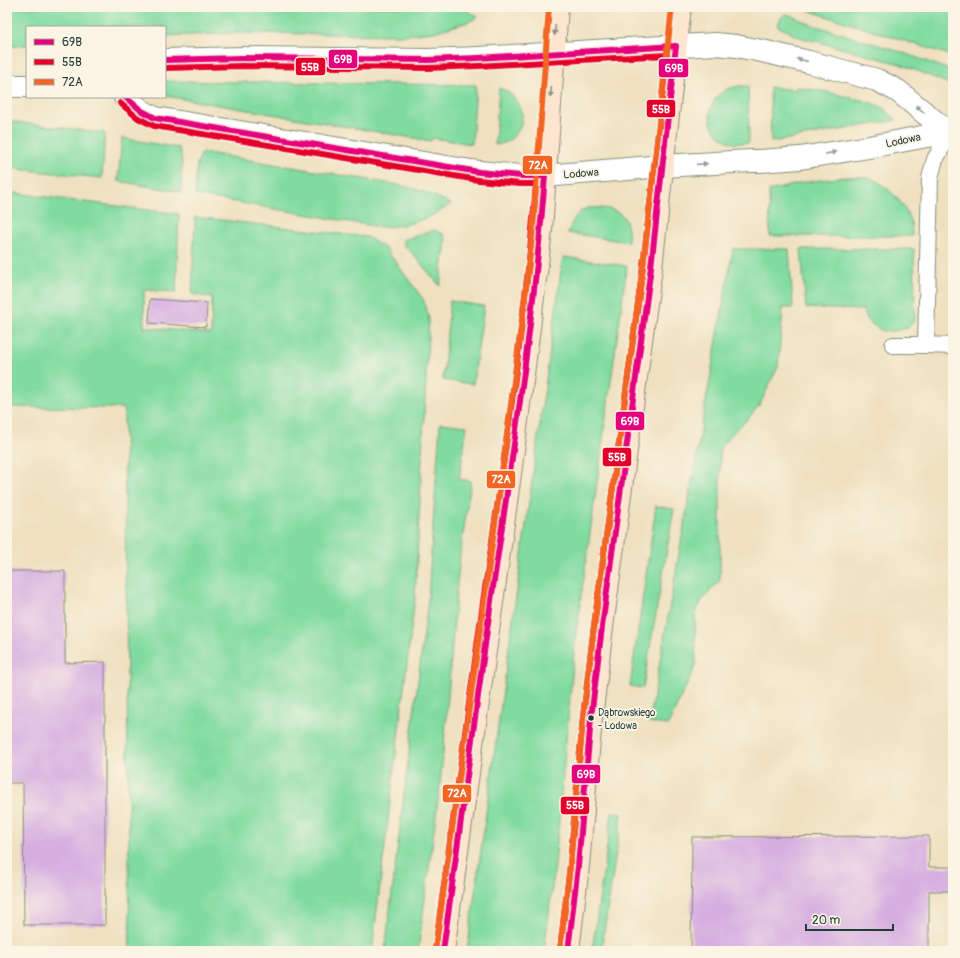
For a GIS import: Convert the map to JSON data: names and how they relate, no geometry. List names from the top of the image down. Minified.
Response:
{"streets":{"street":["Lodowa"]},"places":["Dąbrowskiego - Lodowa"],"lines":["transit line 72A","transit line 69B","transit line 55B"],"legend":["69B","55B","72A"],"scale_bar":"20 m"}
